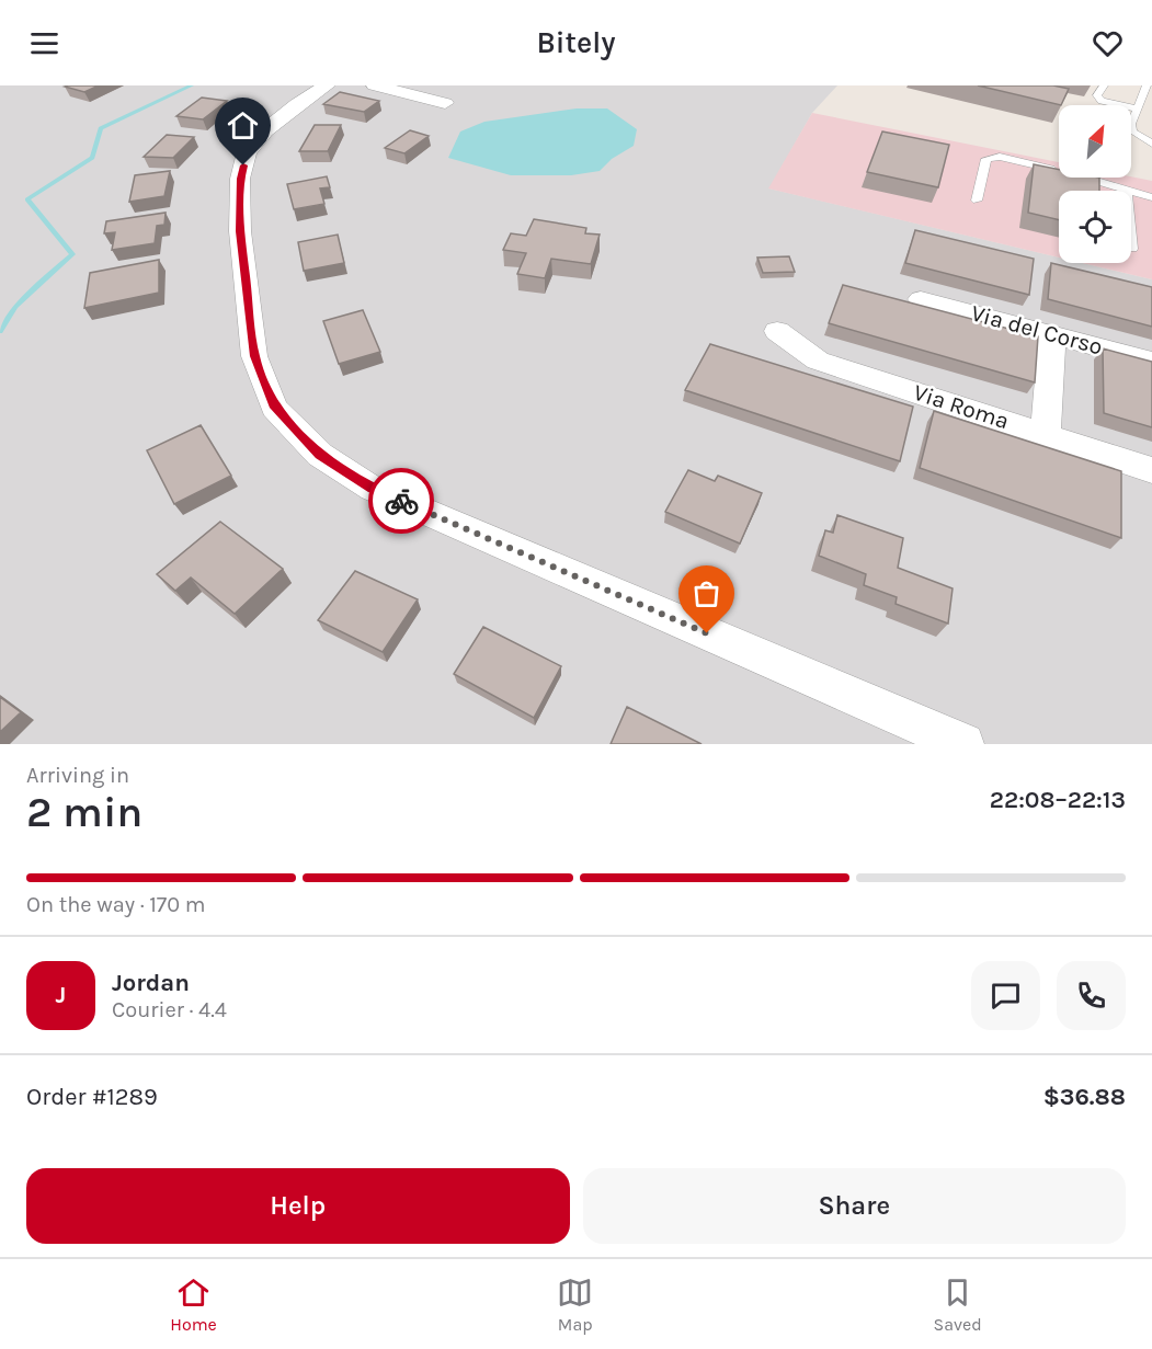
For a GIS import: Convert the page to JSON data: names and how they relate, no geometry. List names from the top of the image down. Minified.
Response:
{"streets":{"street":["Via del Corso","Via Roma"]},"north":"top right","page":{"header":"Bitely","heading":["2 min","Arriving in","22:08–22:13"],"panel":["Jordan","Courier · 4.4","Order #1289","$36.88"],"bar":"On the way · 170 m","round":"J","buttons":["Help","Share"],"tabs":["Home","Map","Saved"]}}
